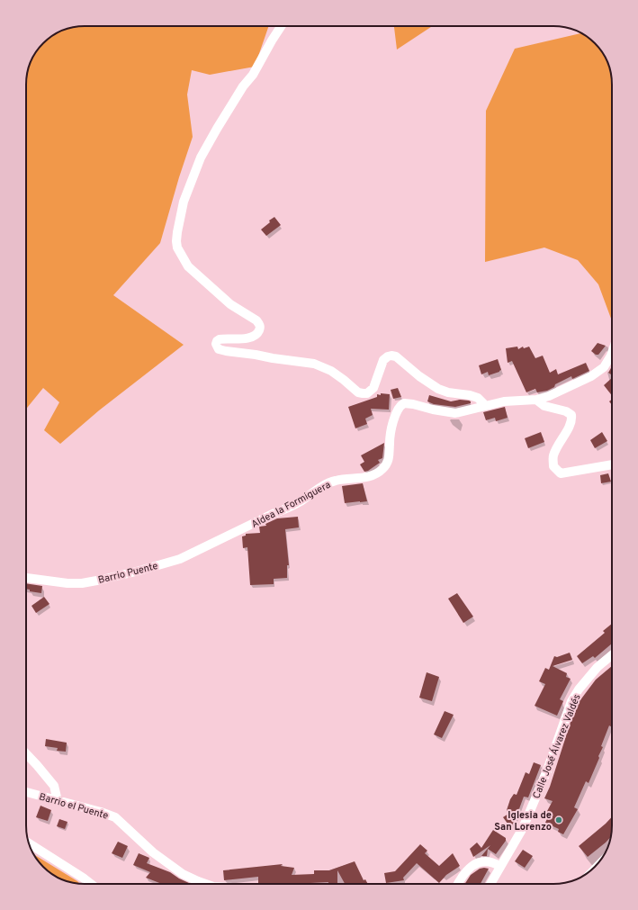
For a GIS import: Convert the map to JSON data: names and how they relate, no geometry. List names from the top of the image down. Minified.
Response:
{"streets":{"street":["Aldea la Formiguera","Barrio Puente","Calle José Álvarez Valdés","Barrio el Puente"]},"crossings":[["Aldea la Formiguera","Barrio Puente"]],"places":["Iglesia de San Lorenzo"]}
